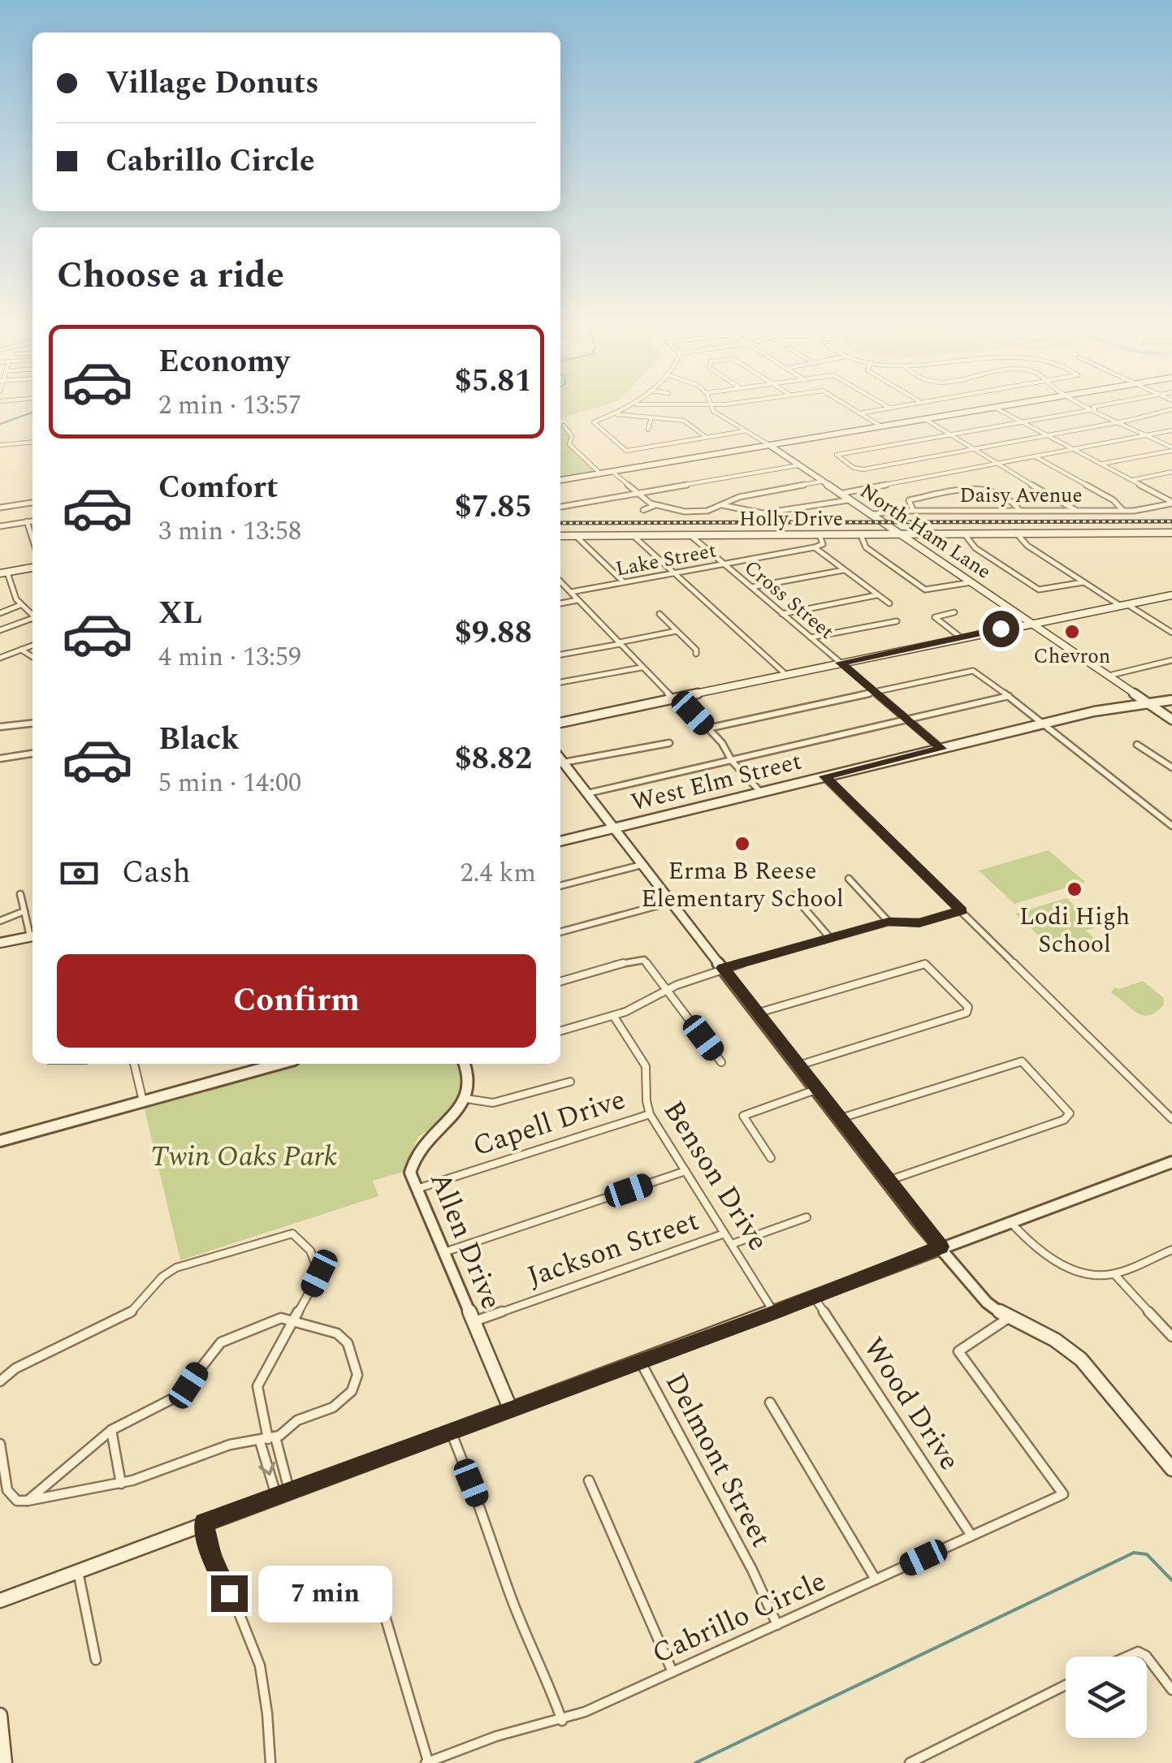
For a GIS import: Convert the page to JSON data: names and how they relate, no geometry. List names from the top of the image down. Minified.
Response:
{"streets":{"street":["Daisy Avenue","Holly Drive","North Ham Lane","Lake Street","Cross Street","West Elm Street","Capell Drive","Benson Drive","Allen Drive","Jackson Street","Wood Drive","Delmont Street","Cabrillo Circle"]},"crossings":[["Daisy Avenue","North Ham Lane"],["Holly Drive","North Ham Lane"],["Holly Drive","Cross Street"],["North Ham Lane","West Elm Street"],["Lake Street","Cross Street"],["Cross Street","West Elm Street"],["Capell Drive","Benson Drive"],["Capell Drive","Allen Drive"],["Benson Drive","Jackson Street"],["Allen Drive","Jackson Street"],["Wood Drive","Cabrillo Circle"],["Delmont Street","Cabrillo Circle"]],"parks":["Twin Oaks Park"],"places":["Chevron","Erma B Reese Elementary School","Lodi High School"],"page":{"banner":["Village Donuts","Cabrillo Circle"],"heading":"Choose a ride","list":[{"name":"Economy","note":"2 min · 13:57","value":"$5.81"},{"name":"Comfort","note":"3 min · 13:58","value":"$7.85"},{"name":"XL","note":"4 min · 13:59","value":"$9.88"},{"name":"Black","note":"5 min · 14:00","value":"$8.82"}],"pay":["Cash","2.4 km"],"buttons":"Confirm","bubble":"7 min"}}
